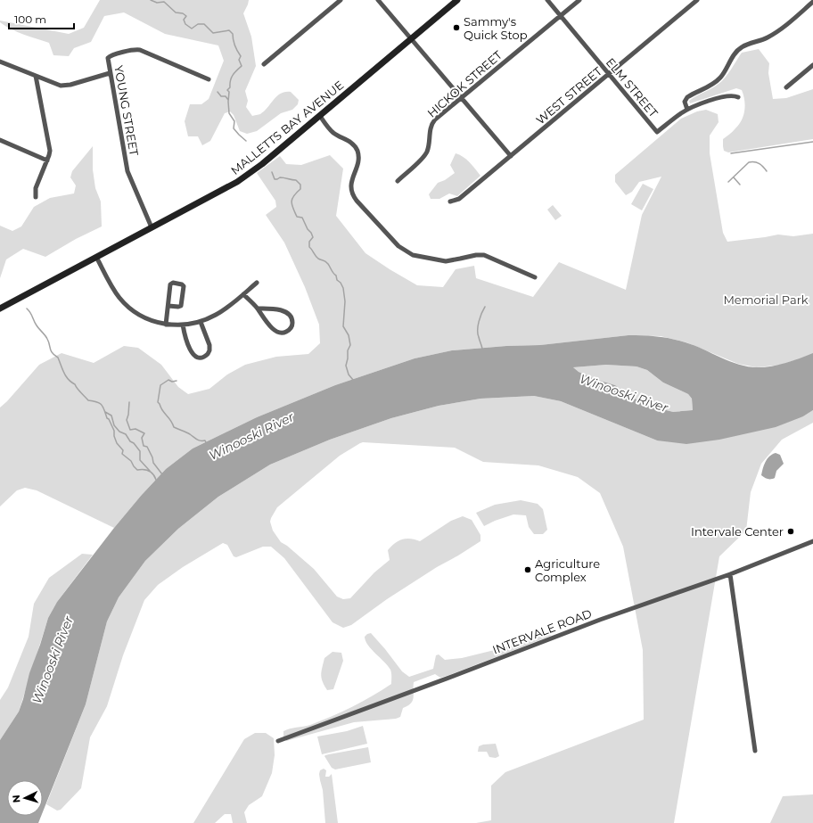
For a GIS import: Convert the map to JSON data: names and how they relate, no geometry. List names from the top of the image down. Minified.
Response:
{"streets":{"street":["HICKOK STREET","ELM STREET","WEST STREET","YOUNG STREET","MALLETTS BAY AVENUE","INTERVALE ROAD"]},"crossings":[["HICKOK STREET","ELM STREET"],["ELM STREET","WEST STREET"],["YOUNG STREET","MALLETTS BAY AVENUE"]],"water":["Winooski River"],"parks":["Memorial Park"],"places":["Sammy's Quick Stop","Intervale Center","Agriculture Complex"],"scale_bar":"100 m","north":"left"}
